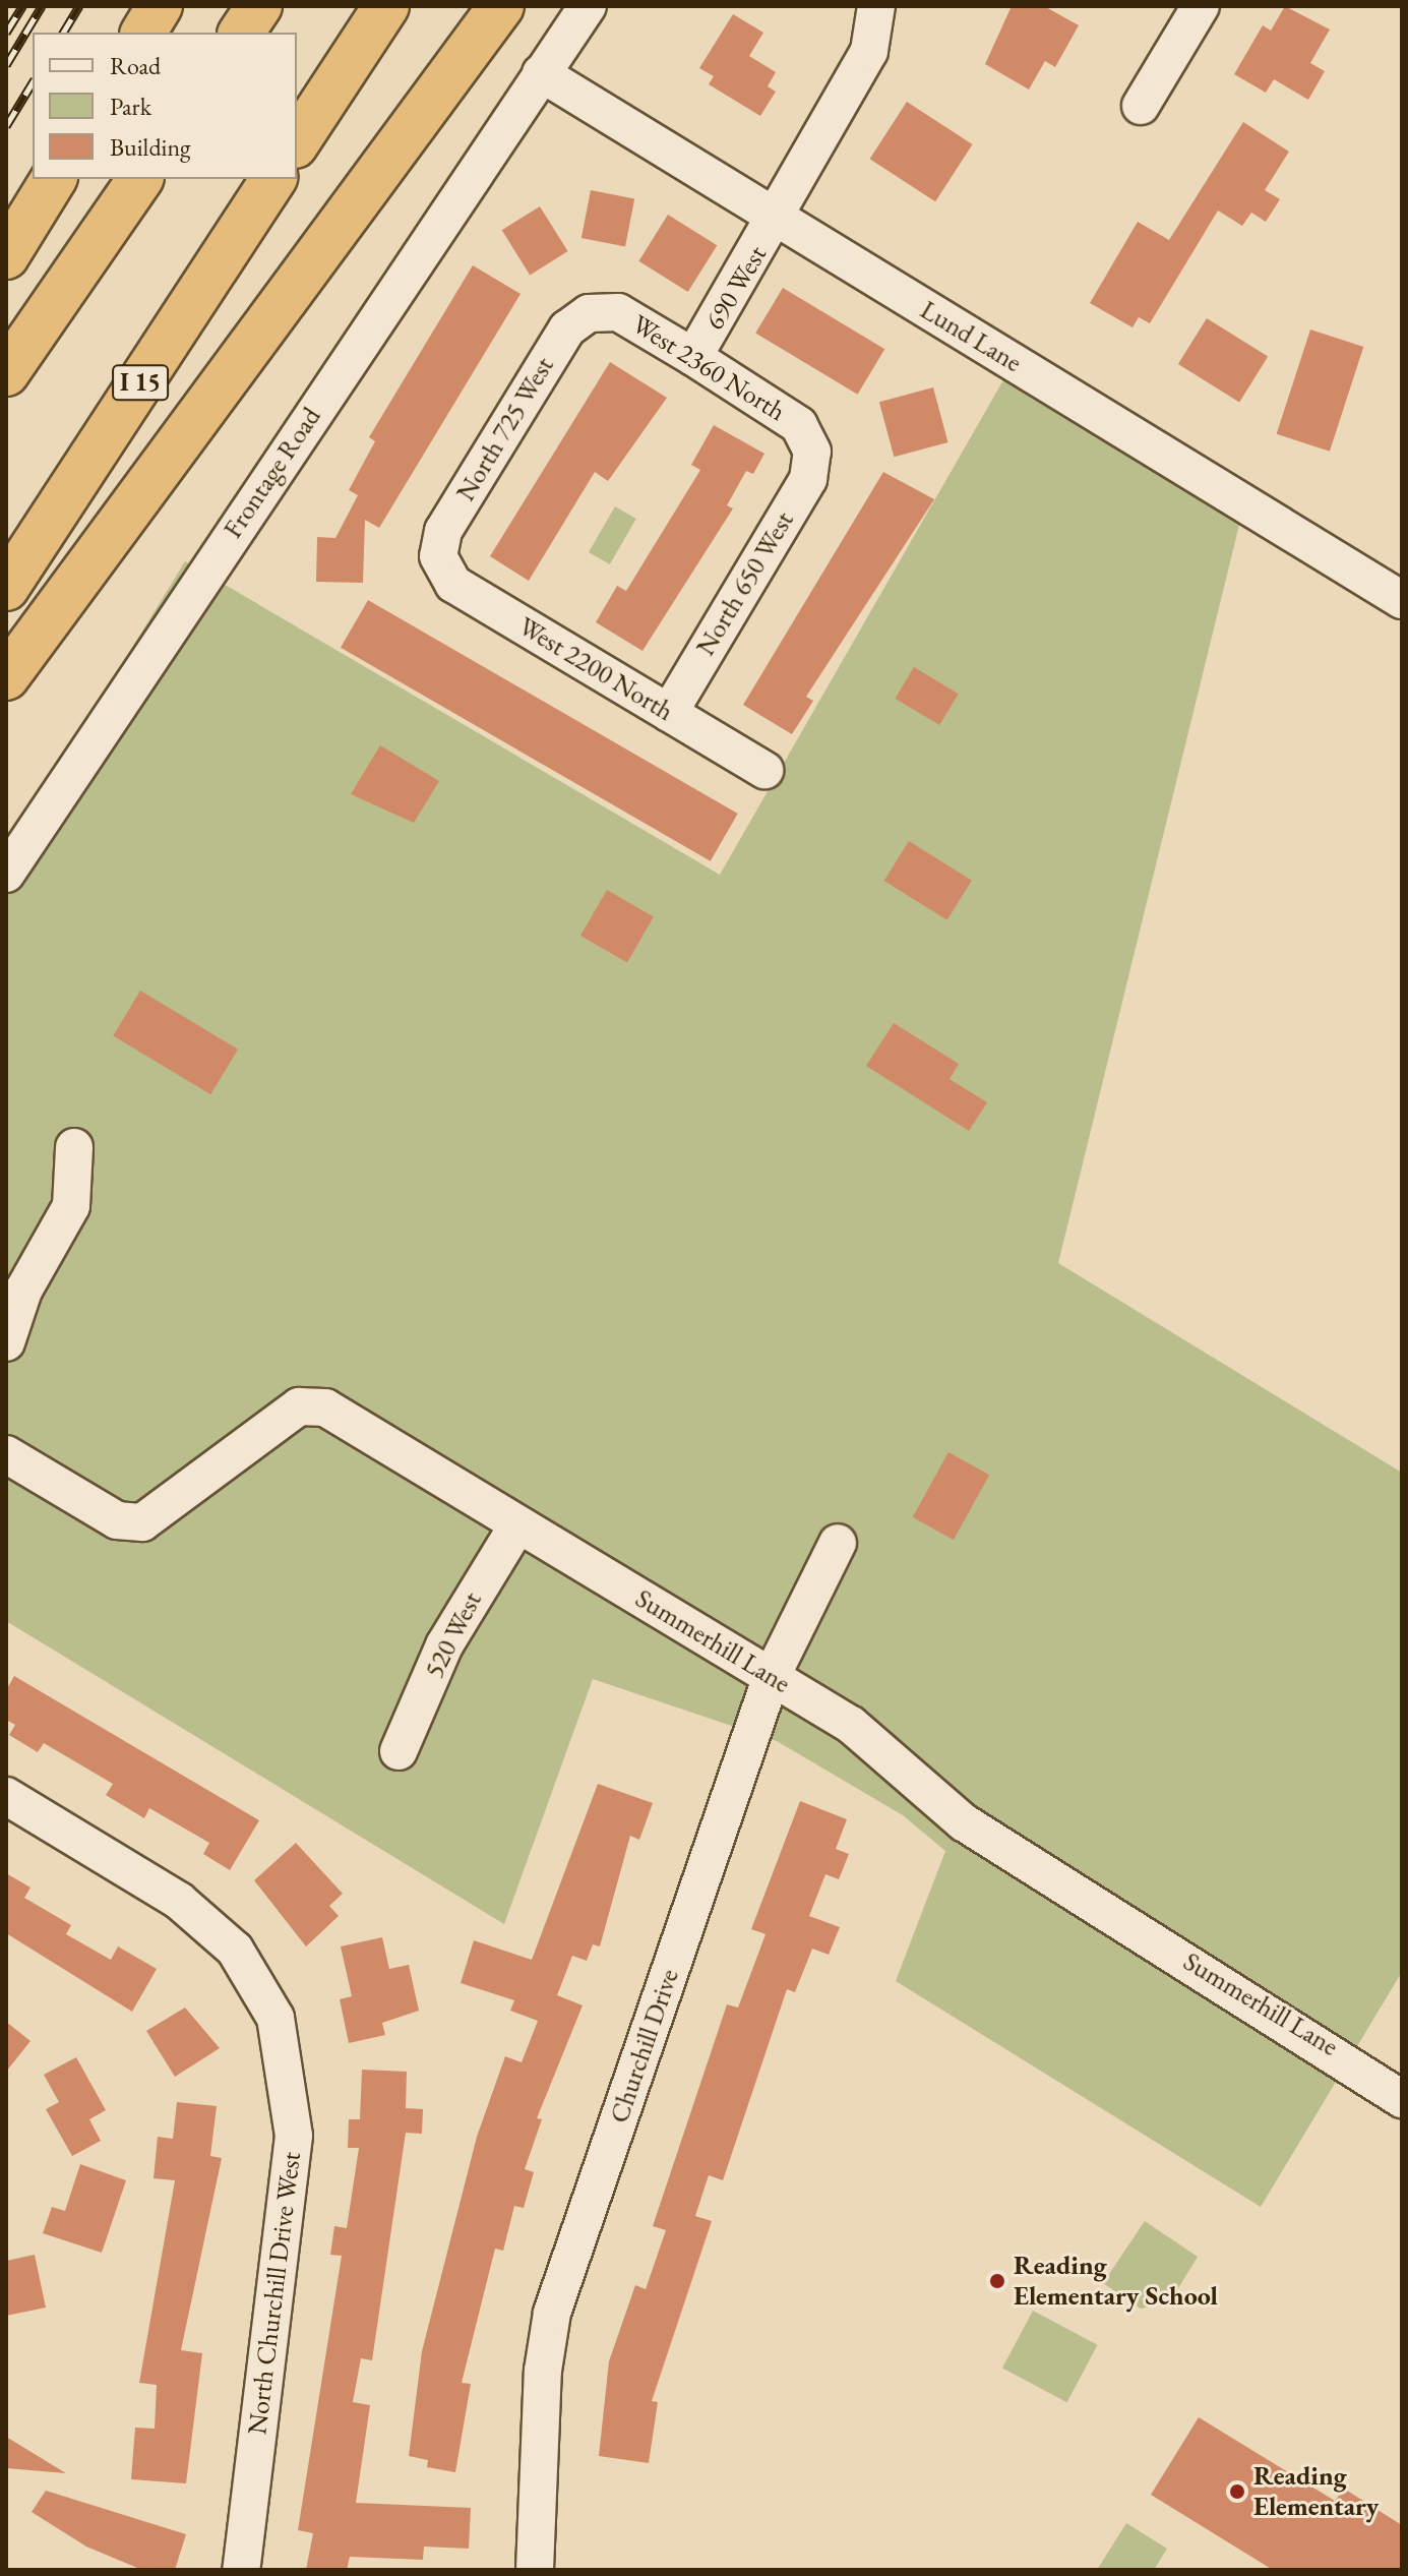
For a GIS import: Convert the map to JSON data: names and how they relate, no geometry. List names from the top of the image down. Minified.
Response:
{"streets":{"highway":["I 15"],"street":["690 West","Lund Lane","West 2360 North","North 725 West","Frontage Road","North 650 West","West 2200 North","520 West","Summerhill Lane","Churchill Drive","North Churchill Drive West"]},"crossings":[["690 West","Lund Lane"],["690 West","West 2360 North"],["Lund Lane","Frontage Road"],["West 2360 North","North 725 West"],["West 2360 North","North 650 West"],["North 725 West","West 2200 North"],["North 650 West","West 2200 North"],["520 West","Summerhill Lane"],["Summerhill Lane","Churchill Drive"]],"places":["Reading Elementary School","Reading Elementary"],"legend":["Road","Park","Building"]}
